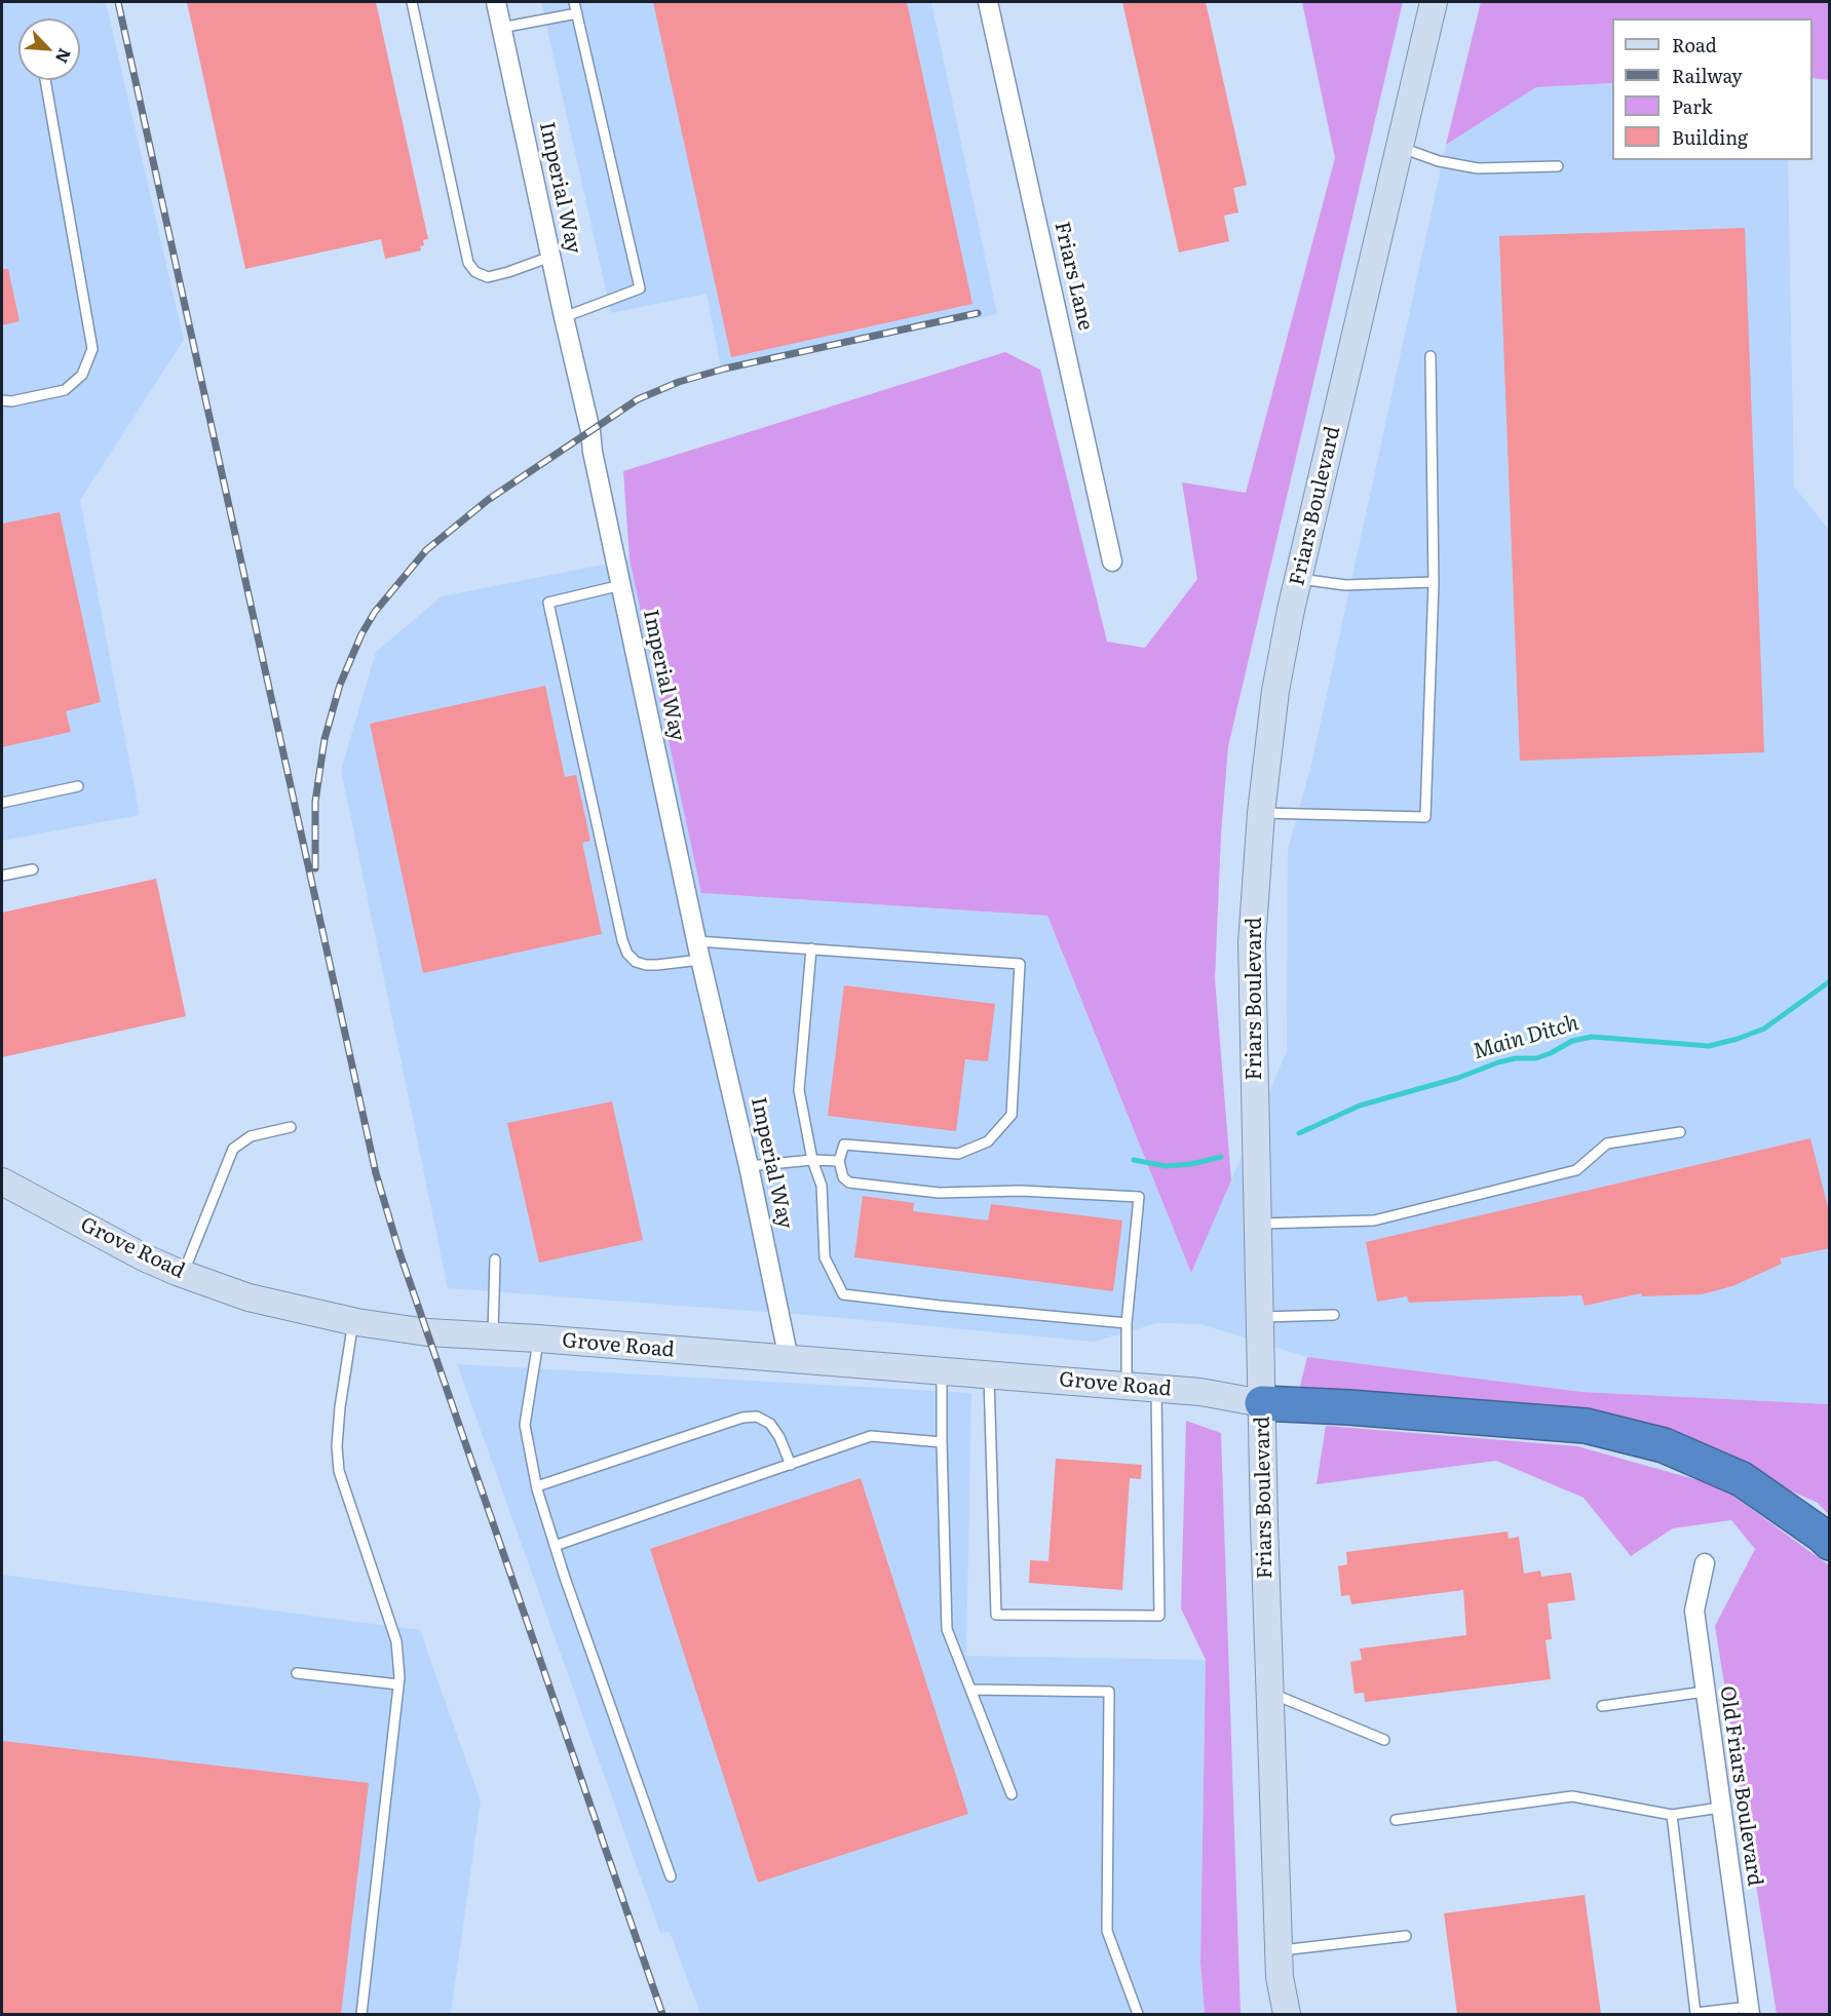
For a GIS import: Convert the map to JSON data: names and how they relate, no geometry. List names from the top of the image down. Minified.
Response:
{"streets":{"main road":["Friars Boulevard","Grove Road"],"street":["Imperial Way","Friars Lane","Old Friars Boulevard"]},"crossings":[["Imperial Way","Grove Road"],["Friars Boulevard","Grove Road"]],"water":["Main Ditch"],"legend":["Road","Railway","Park","Building"],"north":"bottom right"}
